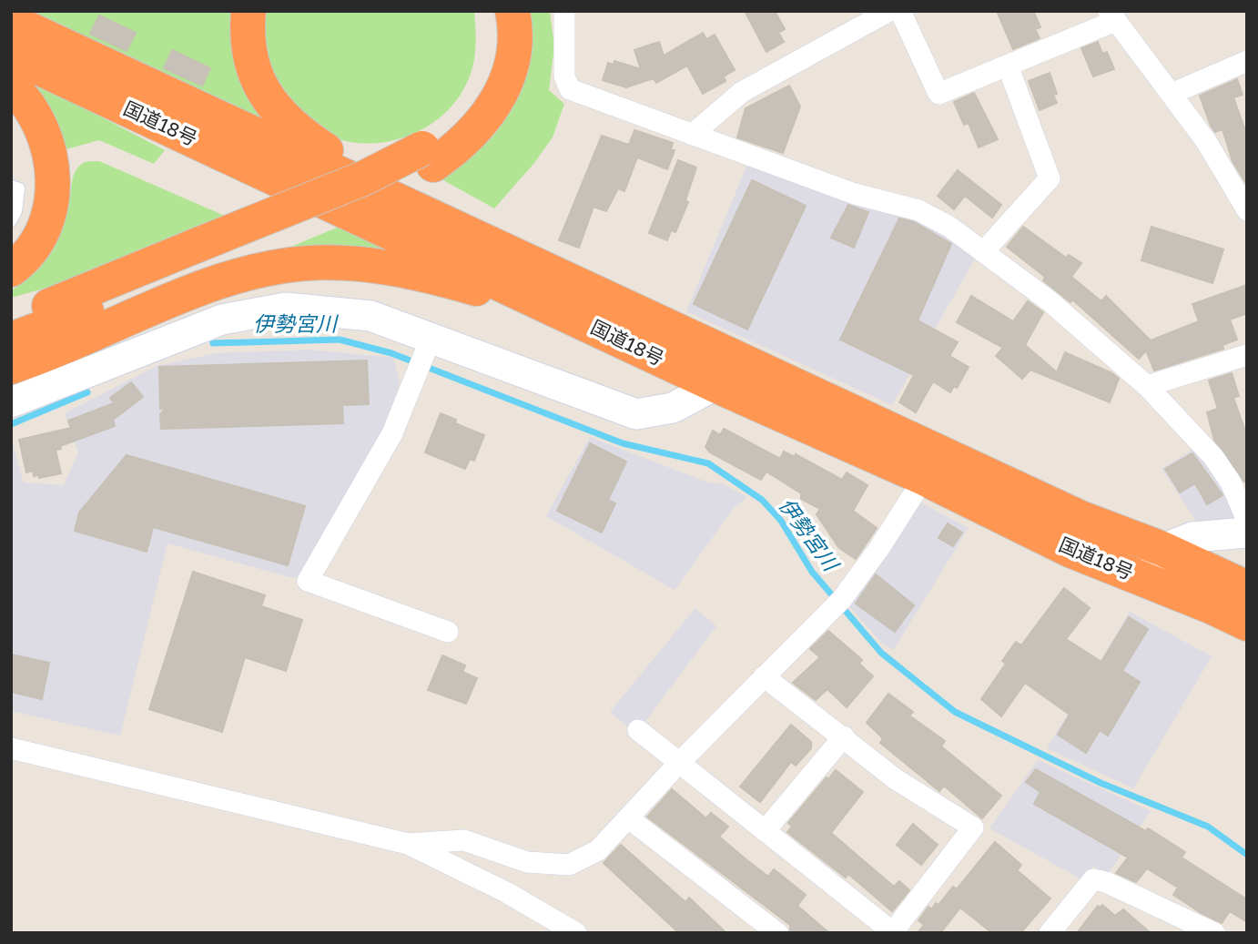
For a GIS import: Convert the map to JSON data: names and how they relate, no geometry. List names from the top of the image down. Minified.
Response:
{"streets":{"highway":["国道18号"]},"water":["伊勢宮川"]}
